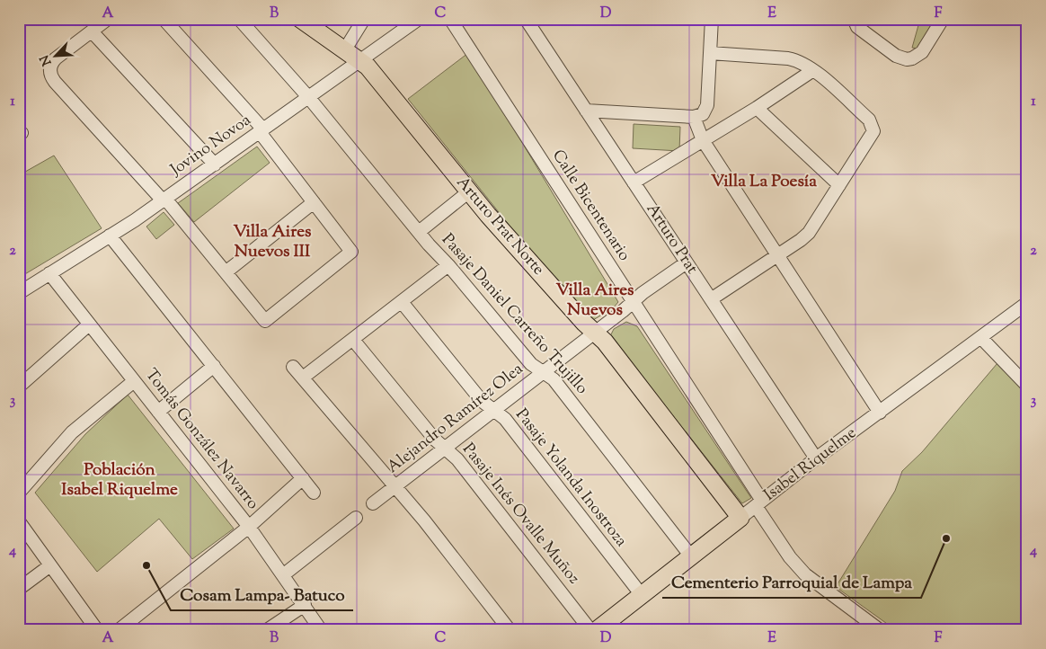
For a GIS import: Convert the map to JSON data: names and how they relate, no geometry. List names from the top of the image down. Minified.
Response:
{"streets":{"main road":["Arturo Prat Norte","Isabel Riquelme"],"street":["Jovino Novoa","Calle Bicentenario","Arturo Prat","Pasaje Daniel Carreño Trujillo","Alejandro Ramírez Olea","Tomás González Navarro","Pasaje Yolanda Inostroza","Pasaje Inés Ovalle Muñoz"]},"crossings":[["Jovino Novoa","Arturo Prat Norte"],["Jovino Novoa","Pasaje Daniel Carreño Trujillo"],["Jovino Novoa","Tomás González Navarro"],["Calle Bicentenario","Alejandro Ramírez Olea"],["Calle Bicentenario","Isabel Riquelme"],["Arturo Prat Norte","Alejandro Ramírez Olea"],["Arturo Prat Norte","Isabel Riquelme"],["Arturo Prat","Alejandro Ramírez Olea"],["Arturo Prat","Isabel Riquelme"],["Pasaje Daniel Carreño Trujillo","Alejandro Ramírez Olea"],["Pasaje Daniel Carreño Trujillo","Isabel Riquelme"],["Alejandro Ramírez Olea","Pasaje Yolanda Inostroza"],["Alejandro Ramírez Olea","Pasaje Inés Ovalle Muñoz"],["Isabel Riquelme","Pasaje Yolanda Inostroza"]],"districts":["Villa La Poesía","Villa Aires Nuevos III","Villa Aires Nuevos","Población Isabel Riquelme"],"places":["Cementerio Parroquial de Lampa","Cosam Lampa- Batuco"],"north":"bottom left","grid":{"columns":["A","B","C","D","E","F"],"rows":["1","2","3","4"]}}
